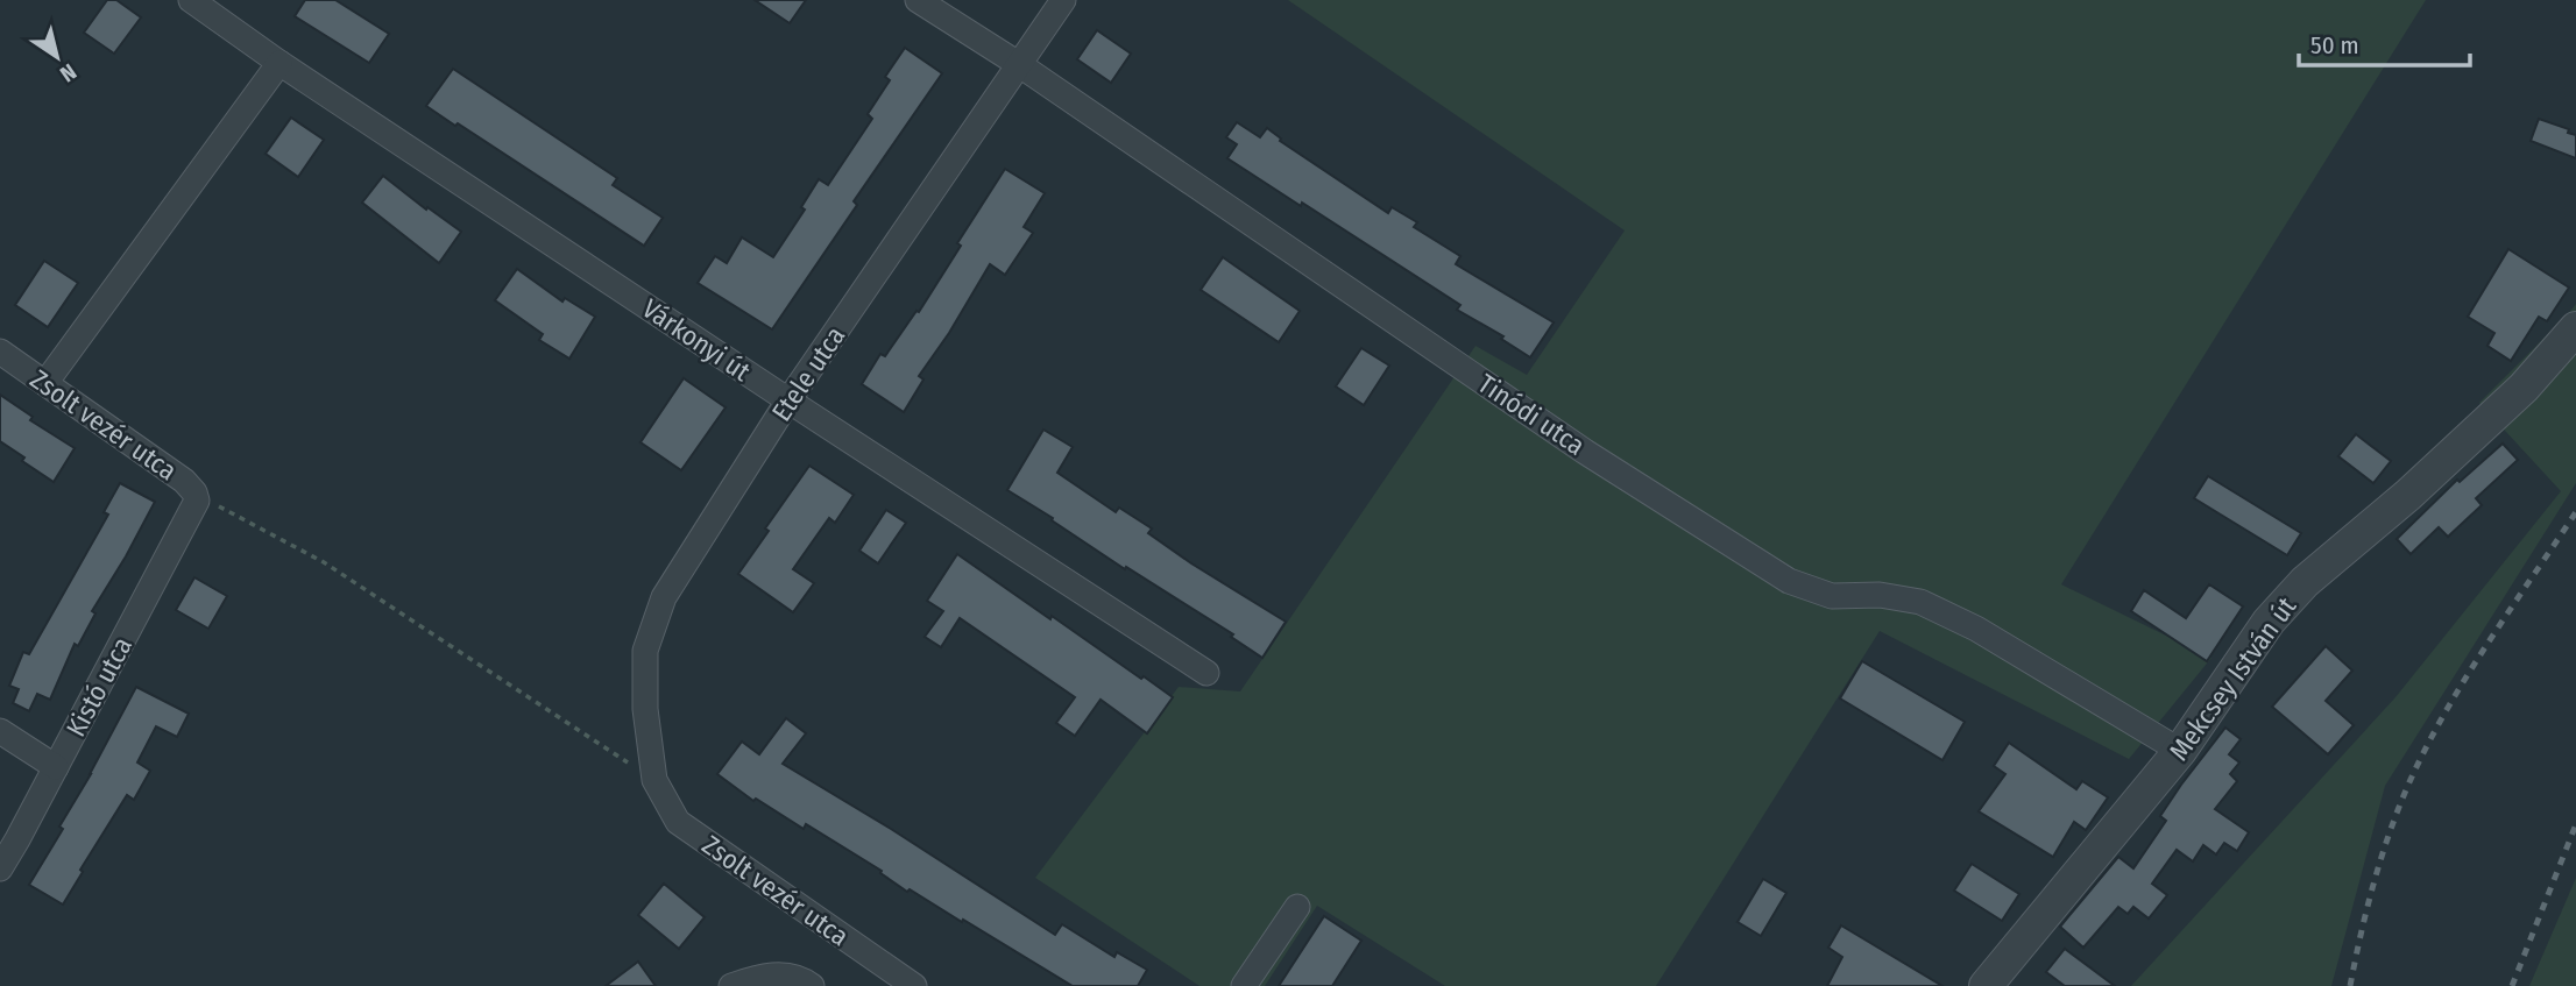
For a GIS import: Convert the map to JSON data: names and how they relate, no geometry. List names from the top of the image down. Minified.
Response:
{"streets":{"street":["Várkonyi út","Etele utca","Tinódi utca","Zsolt vezér utca","Mekcsey István út","Kistó utca"]},"crossings":[["Várkonyi út","Etele utca"],["Etele utca","Tinódi utca"],["Etele utca","Zsolt vezér utca"],["Tinódi utca","Mekcsey István út"],["Zsolt vezér utca","Kistó utca"]],"scale_bar":"50 m","north":"bottom right"}
